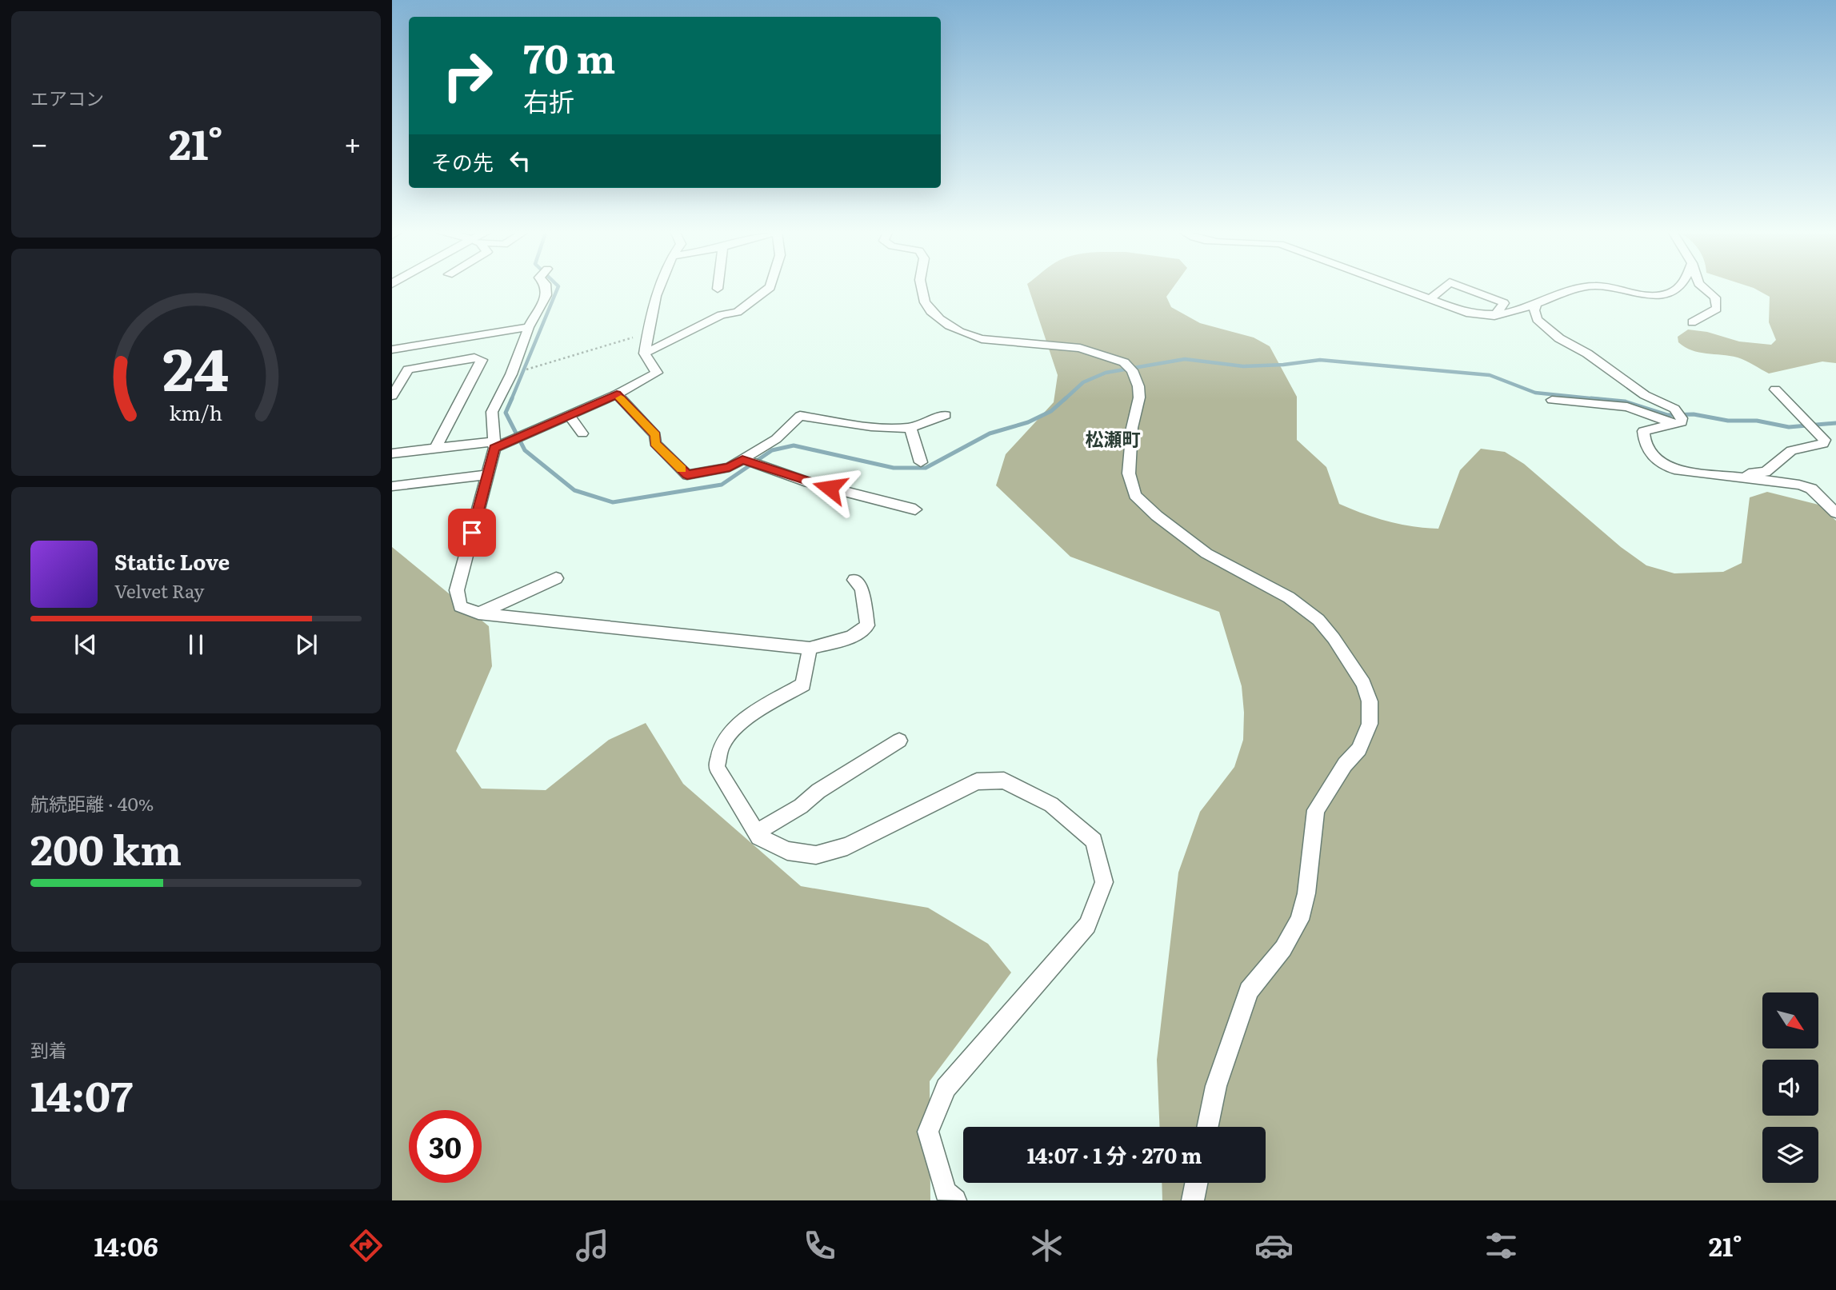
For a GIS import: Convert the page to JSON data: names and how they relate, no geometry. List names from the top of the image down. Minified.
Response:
{"districts":["松瀬町"],"north":"bottom right","page":{"tile":["エアコン",["航続距離 · 40%","200 km"],["到着","14:07"]],"turn":["70 m","右折"],"heat":["−","21°","+"],"then":"その先","song":["Static Love","Velvet Ray"],"limit":"30","trip":"14:07 · 1 分 · 270 m","tabs":["14:06","21°"],"gauge":["24","km/h"]}}
